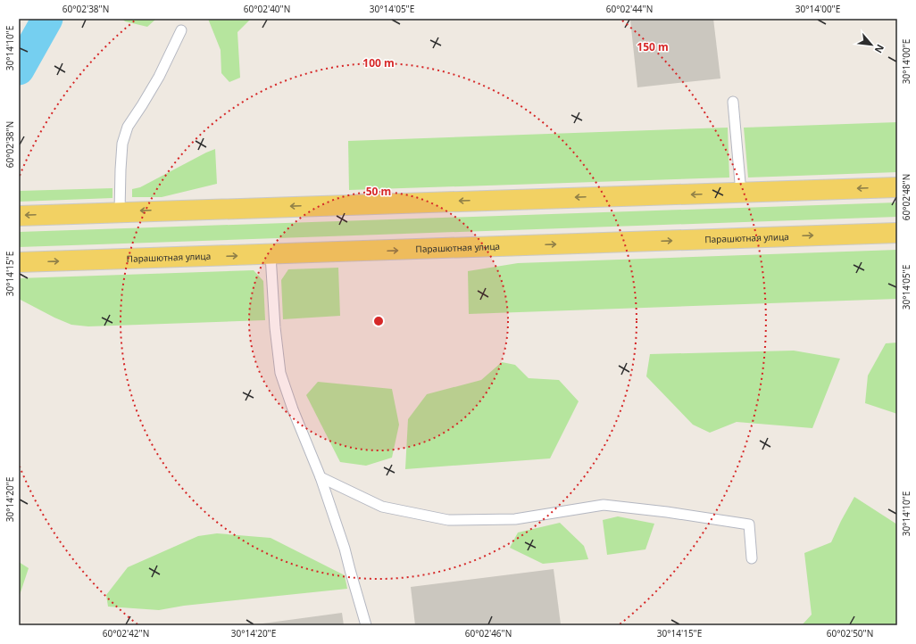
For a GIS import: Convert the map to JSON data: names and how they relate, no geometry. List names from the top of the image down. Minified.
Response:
{"streets":{"main road":["Парашютная улица"]},"north":"bottom right","coordinates":["60°02'38\"N","60°02'40\"N","30°14'05\"E","60°02'44\"N","30°14'00\"E","30°14'10\"E","60°02'48\"N","30°14'15\"E","30°14'20\"E","60°02'42\"N","60°02'46\"N","60°02'50\"N"],"rings":["150 m","100 m","50 m"]}
